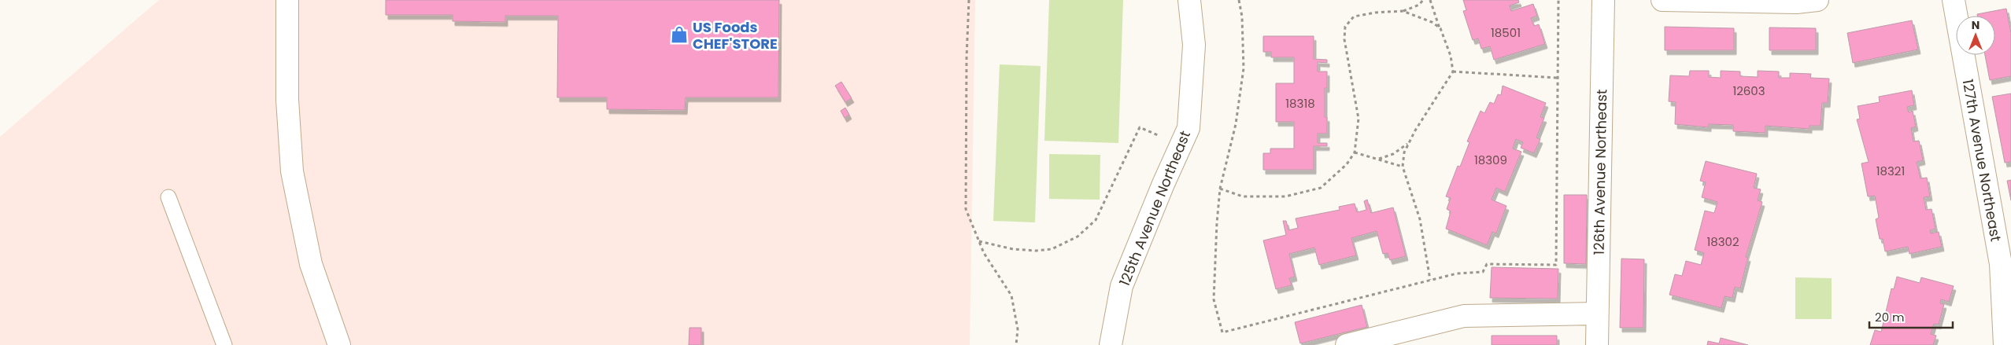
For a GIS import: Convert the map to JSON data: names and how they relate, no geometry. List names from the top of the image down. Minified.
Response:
{"streets":{"street":["127th Avenue Northeast","126th Avenue Northeast","125th Avenue Northeast"]},"places":{"shop":["US Foods CHEF'STORE"]},"house_numbers":["18501","12603","18318","18309","18321","18302"],"scale_bar":"20 m","north":"top"}
